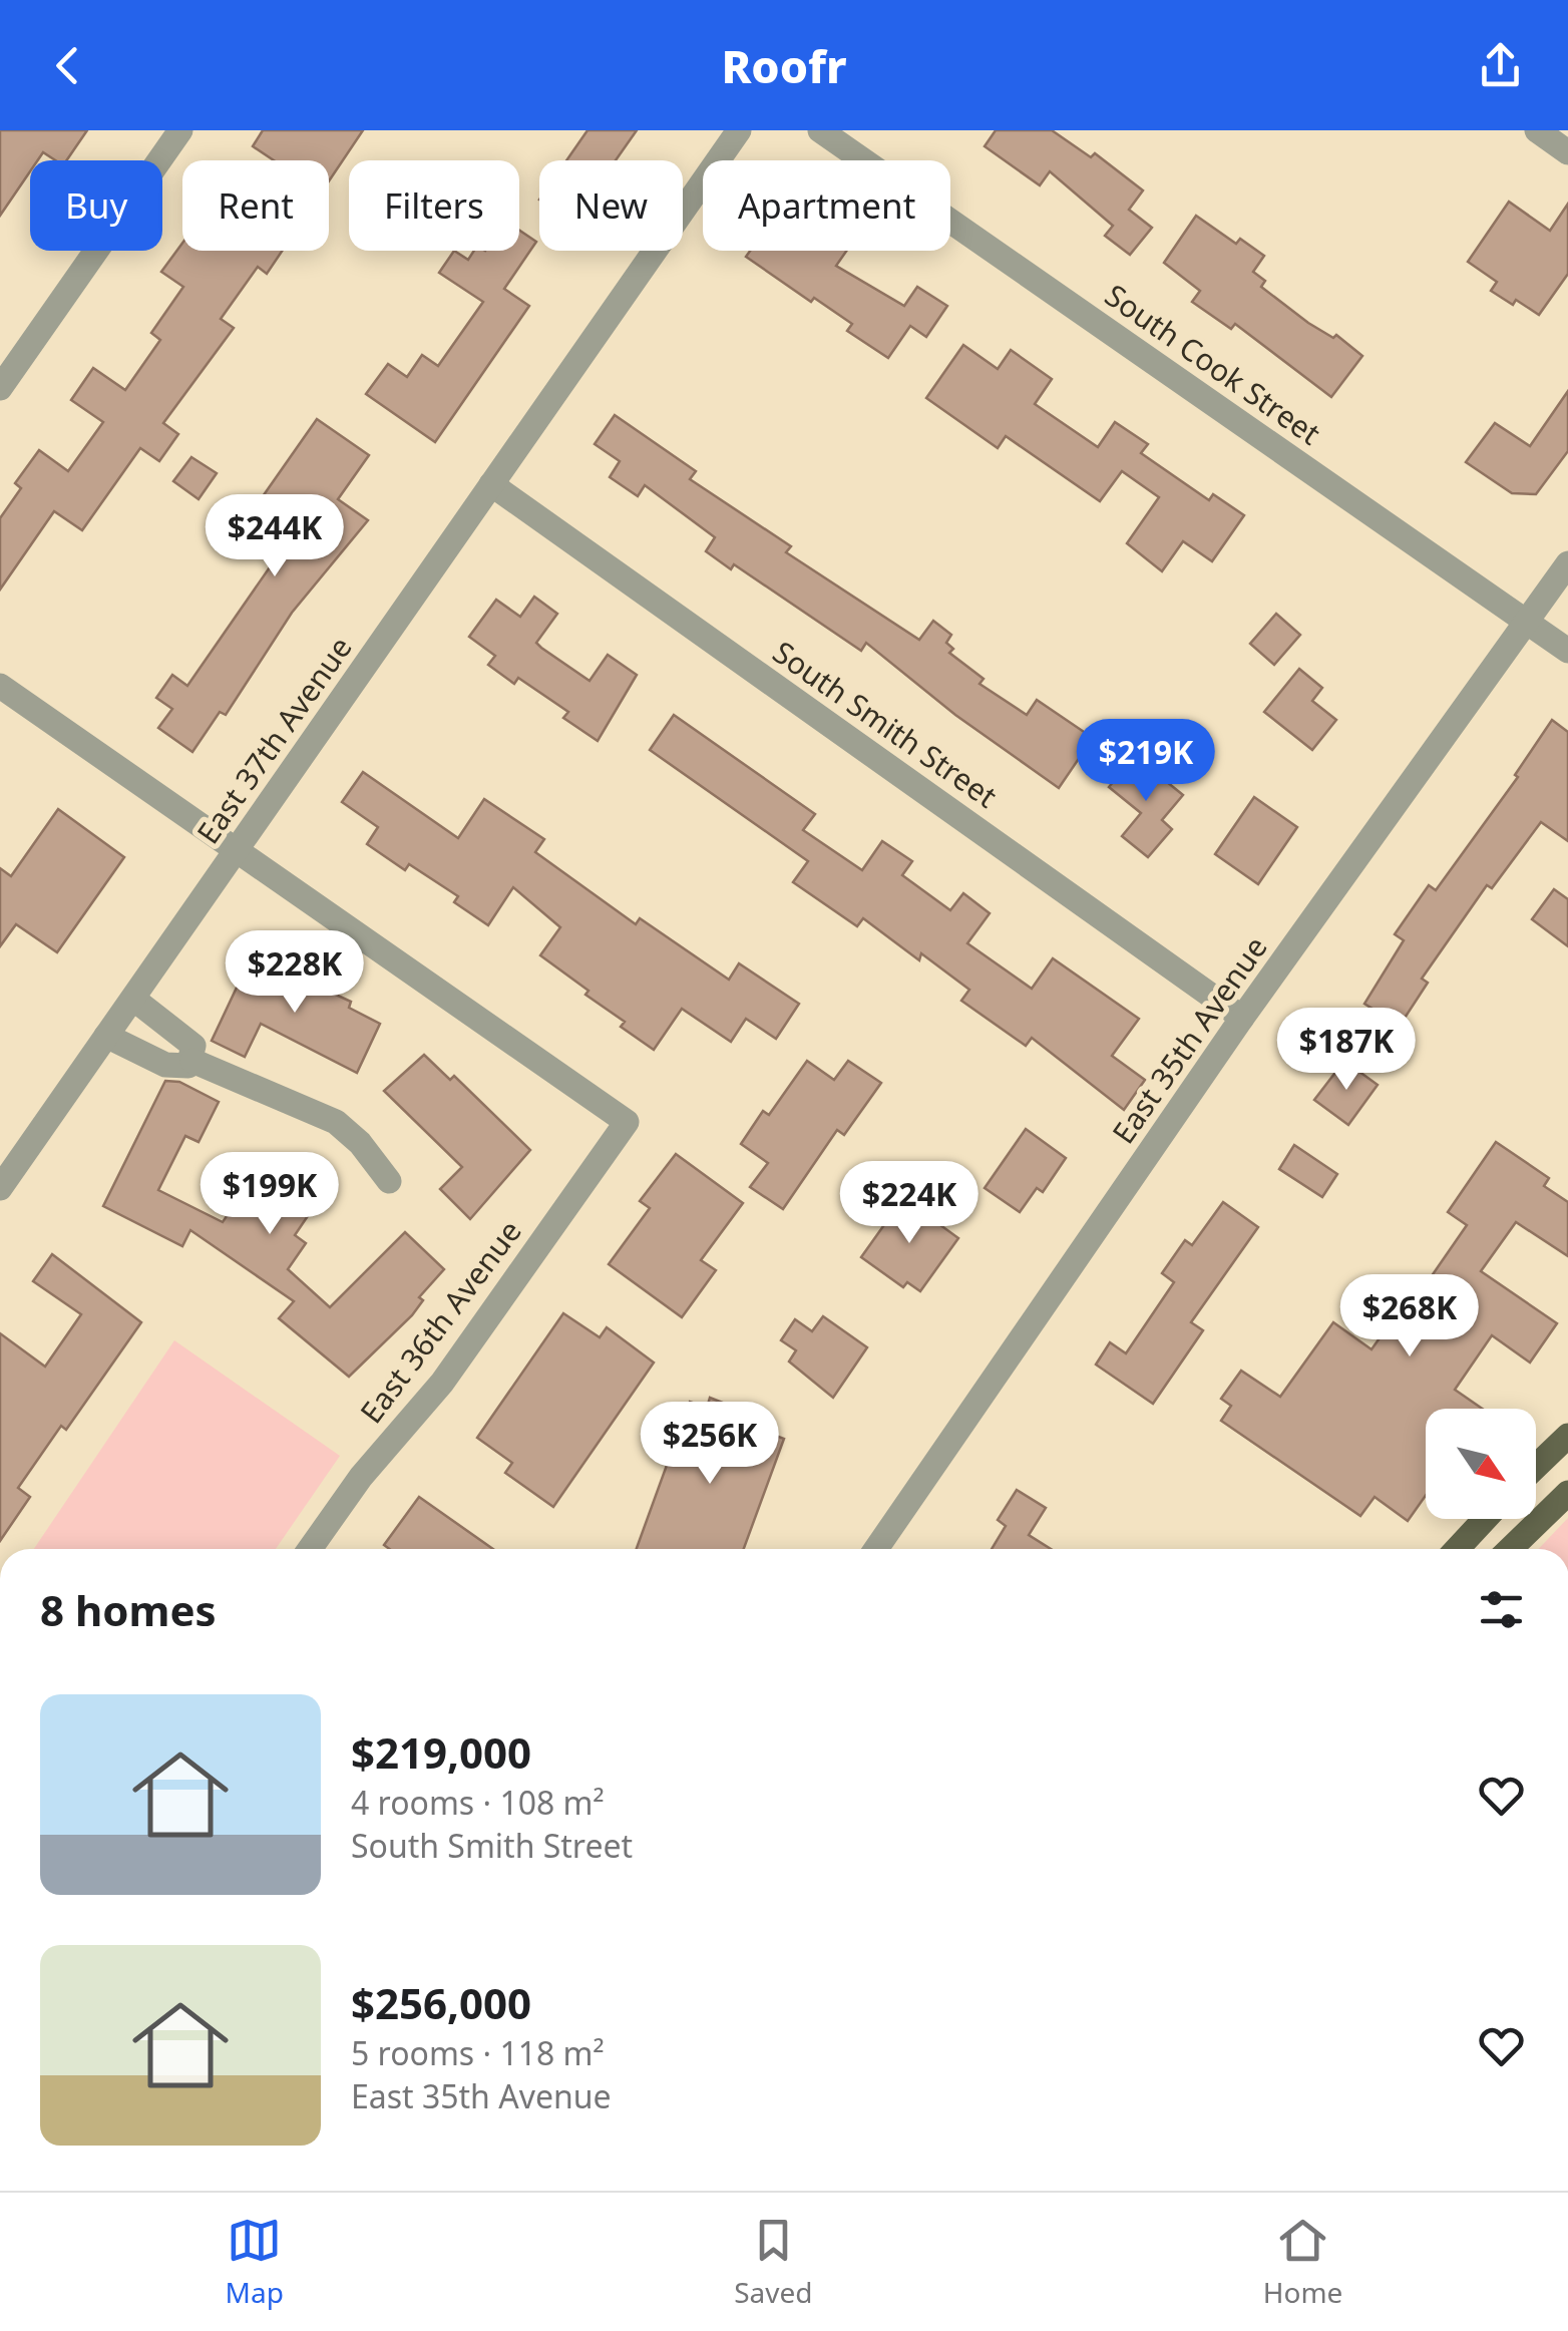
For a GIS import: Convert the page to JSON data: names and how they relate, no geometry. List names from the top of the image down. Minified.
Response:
{"streets":{"street":["South Cook Street","South Smith Street","East 37th Avenue","East 35th Avenue","East 36th Avenue"]},"crossings":[["South Cook Street","East 35th Avenue"],["South Smith Street","East 37th Avenue"],["South Smith Street","East 35th Avenue"],["East 37th Avenue","East 36th Avenue"]],"north":"bottom right","page":{"header":"Roofr","chip":["Buy","Rent","Filters","New","Apartment"],"price":["$244K","$219K","$228K","$187K","$199K","$224K","$268K","$256K"],"heading":"8 homes","list":[{"name":"$219,000","note":"4 rooms · 108 m² · South Smith Street"},{"name":"$256,000","note":"5 rooms · 118 m² · East 35th Avenue"}],"tabs":["Map","Saved","Home"]}}
